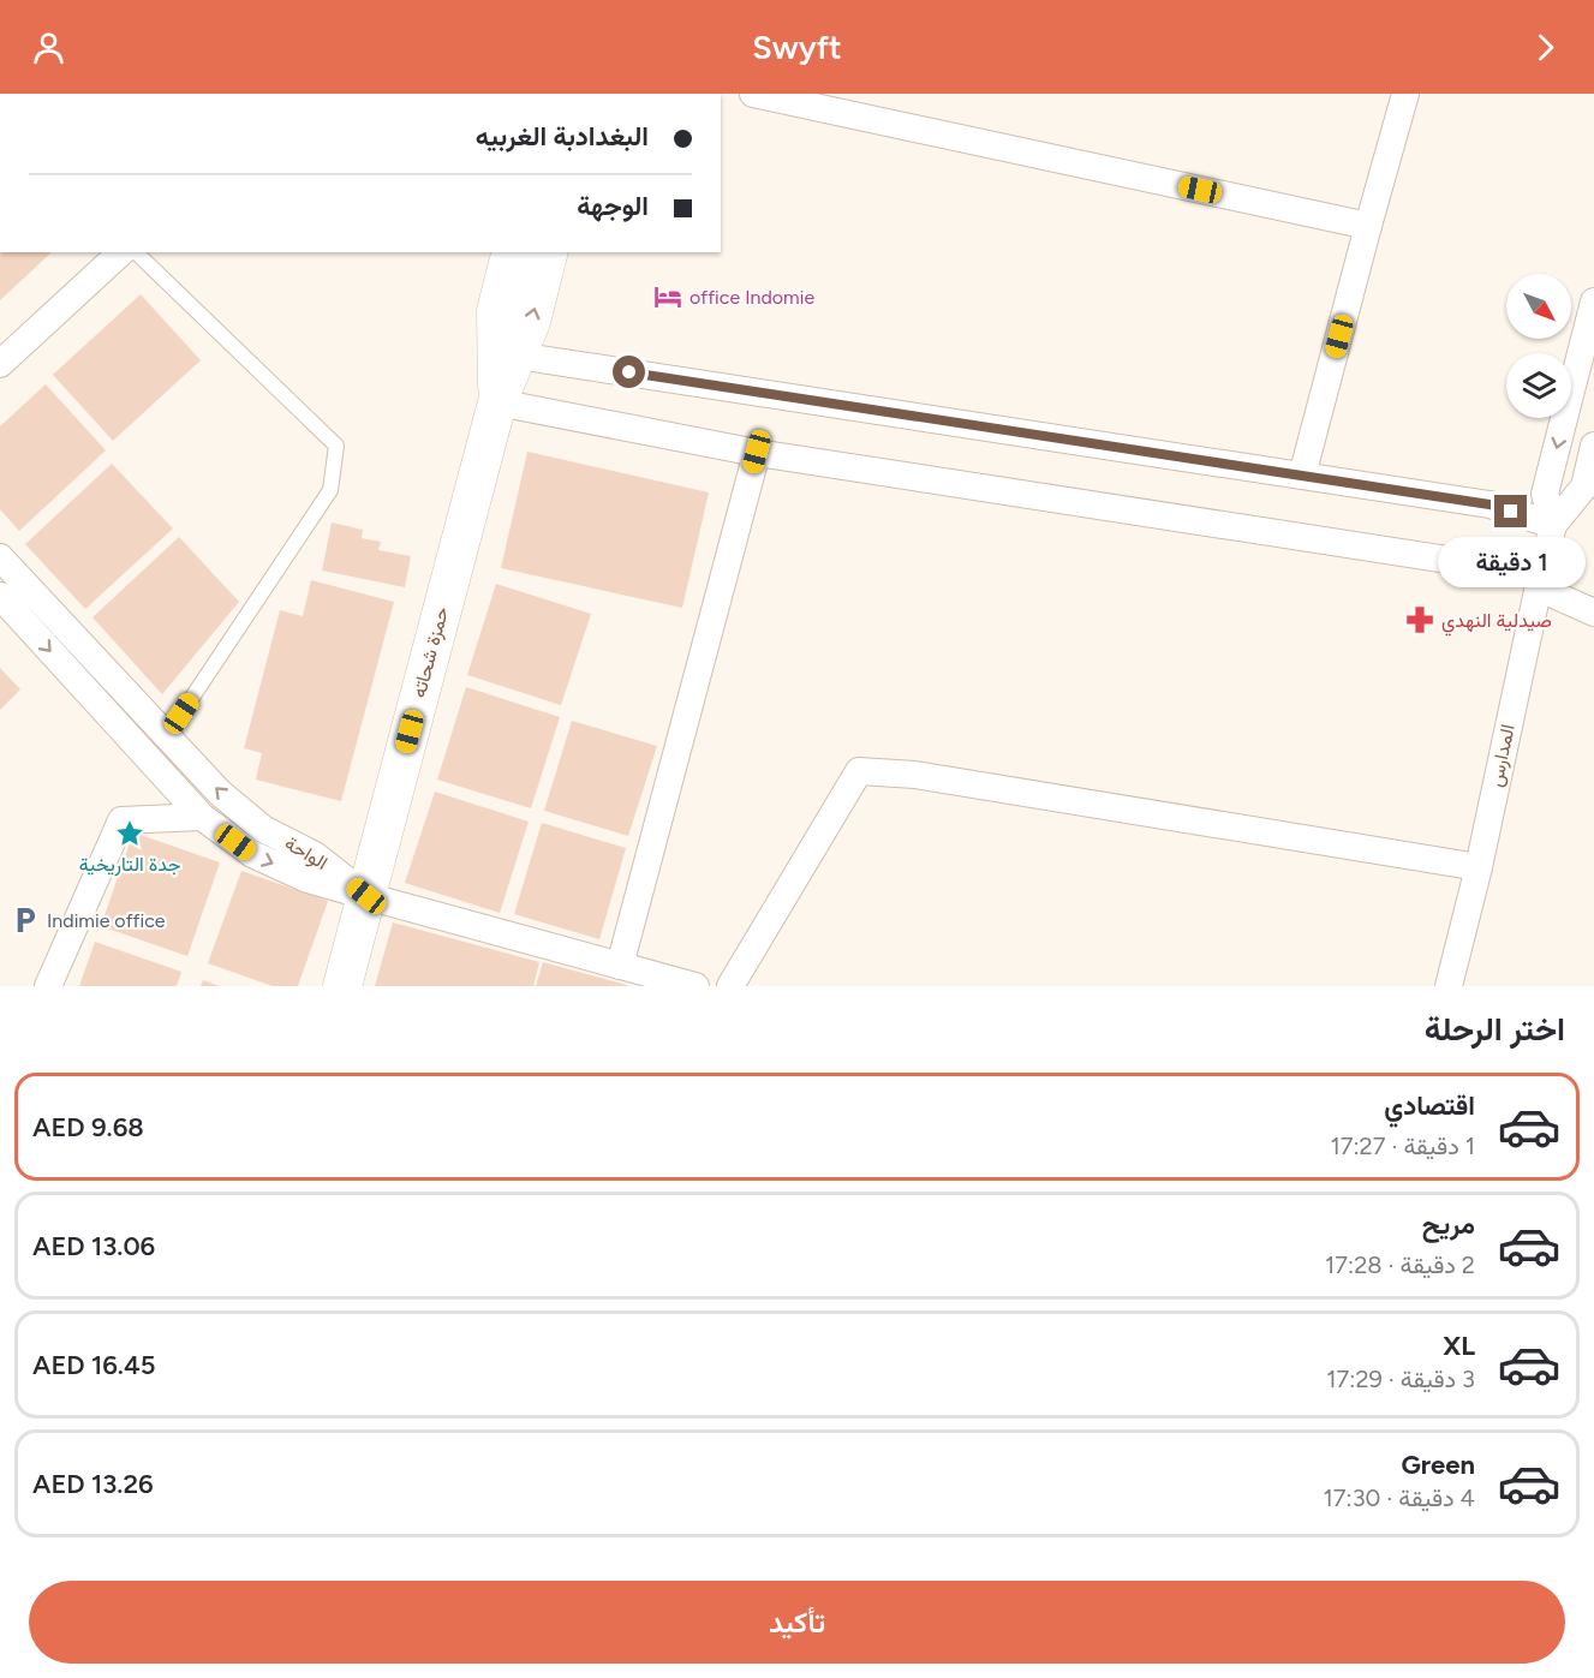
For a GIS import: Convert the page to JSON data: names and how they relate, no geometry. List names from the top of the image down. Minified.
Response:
{"streets":{"main road":["حمزة شحاته"],"street":["المدارس","الواحة"]},"crossings":[["حمزة شحاته","الواحة"]],"places":{"hotel":["office Indomie"],"pharmacy":["صيدلية النهدي"],"place":["جدة التاريخية"],"parking":["Indimie office"]},"north":"bottom right","page":{"header":"Swyft","banner":["البغدادبة الغربيه","الوجهة"],"bubble":"1 دقيقة","heading":"اختر الرحلة","list":[{"name":"اقتصادي","note":"1 دقيقة · 17:27","value":"AED 9.68"},{"name":"مريح","note":"2 دقيقة · 17:28","value":"AED 13.06"},{"name":"XL","note":"3 دقيقة · 17:29","value":"AED 16.45"},{"name":"Green","note":"4 دقيقة · 17:30","value":"AED 13.26"}],"buttons":"تأكيد"}}
